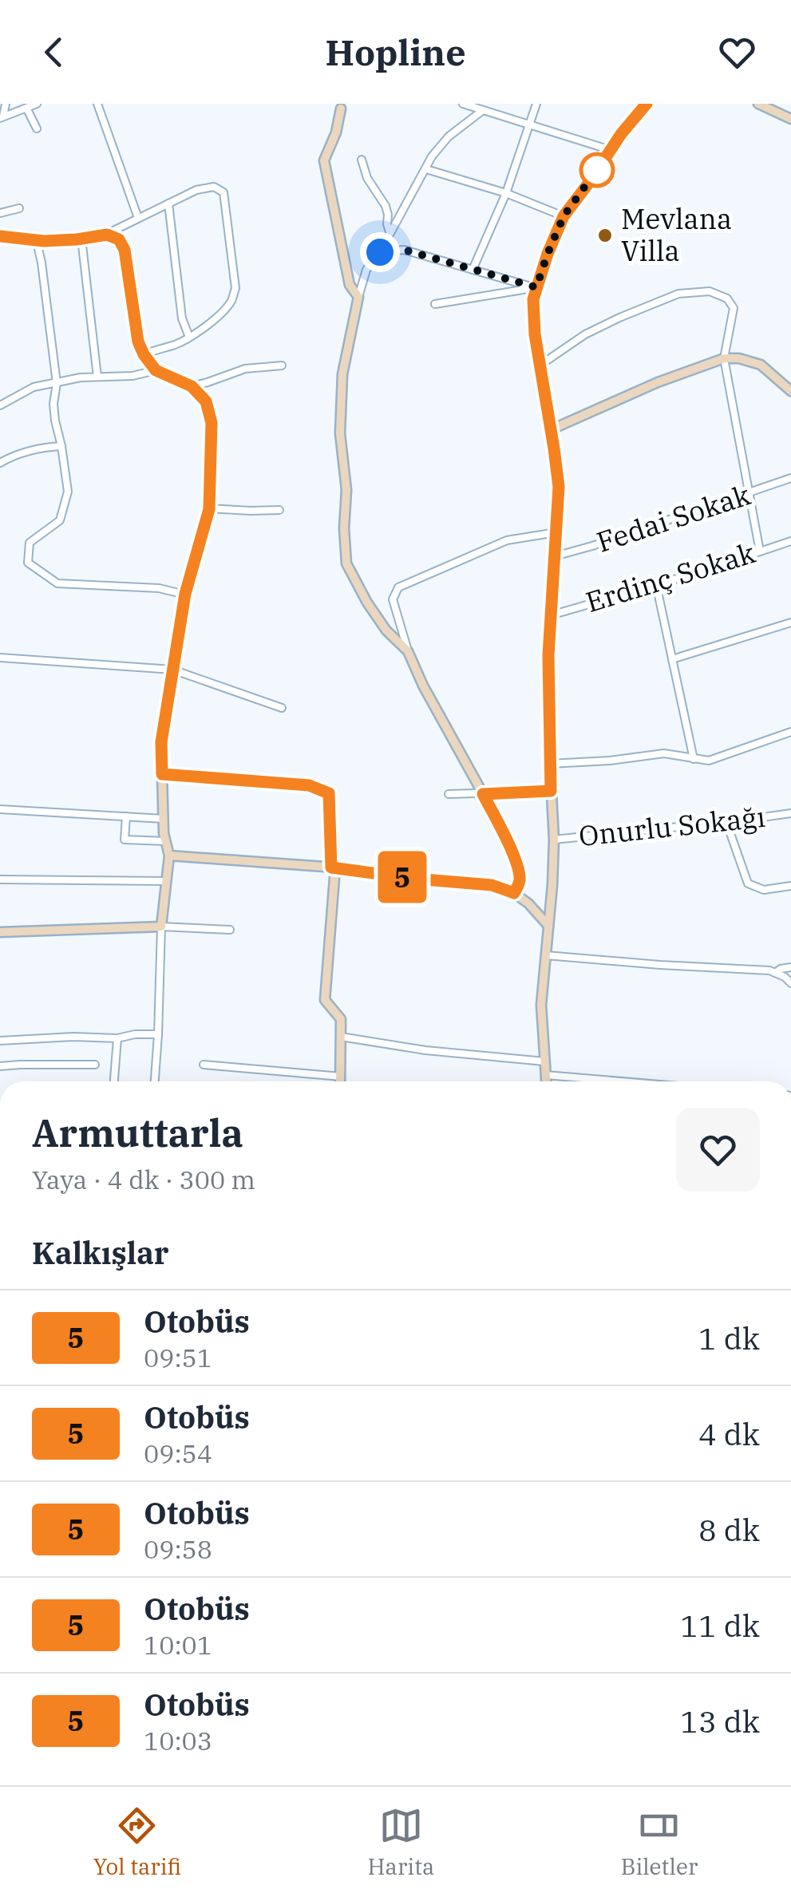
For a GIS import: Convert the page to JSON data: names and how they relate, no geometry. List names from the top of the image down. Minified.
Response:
{"streets":{"street":["Fedai Sokak","Erdinç Sokak","Onurlu Sokağı"]},"places":["Mevlana Villa"],"lines":["bus line 5"],"page":{"header":"Hopline","on_map":"5","heading":[["Armuttarla","Yaya · 4 dk · 300 m"],"Kalkışlar"],"list":[{"mark":"5","name":"Otobüs","note":"09:51","value":"1 dk"},{"mark":"5","name":"Otobüs","note":"09:54","value":"4 dk"},{"mark":"5","name":"Otobüs","note":"09:58","value":"8 dk"},{"mark":"5","name":"Otobüs","note":"10:01","value":"11 dk"},{"mark":"5","name":"Otobüs","note":"10:03","value":"13 dk"}],"tabs":["Yol tarifi","Harita","Biletler"]}}
